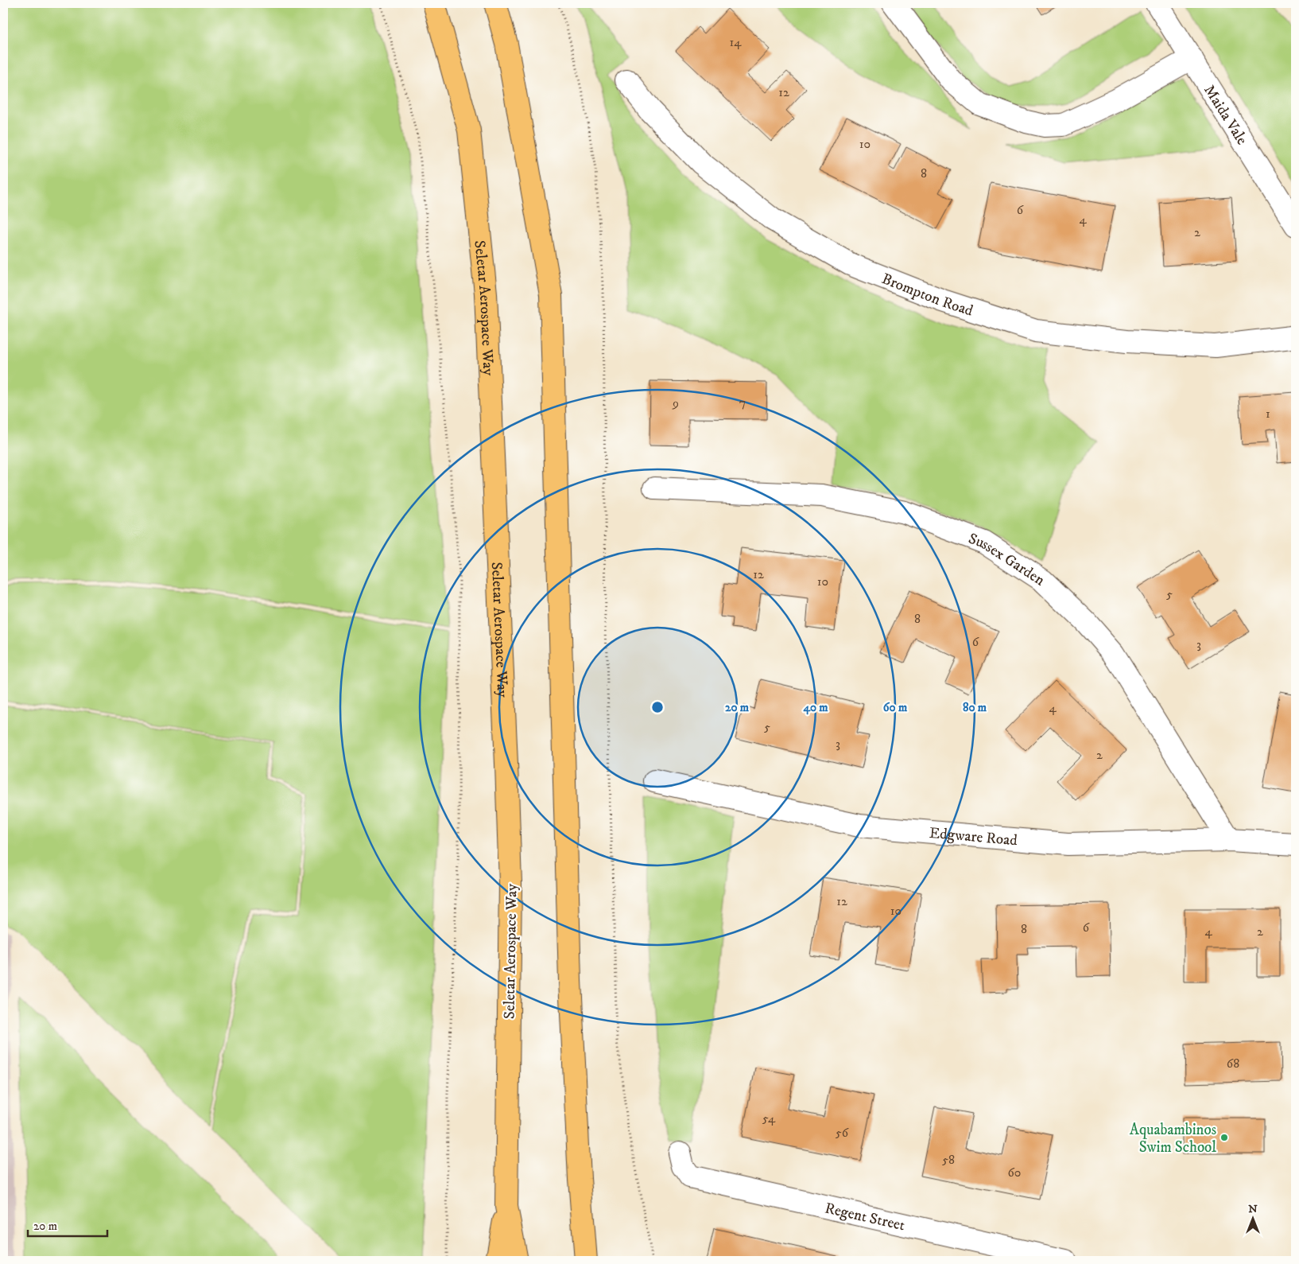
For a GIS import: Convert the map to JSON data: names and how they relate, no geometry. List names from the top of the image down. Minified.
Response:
{"streets":{"main road":["Seletar Aerospace Way"],"street":["Maida Vale","Brompton Road","Sussex Garden","Edgware Road","Regent Street"]},"crossings":[["Sussex Garden","Edgware Road"]],"places":["Aquabambinos Swim School"],"house_numbers":["14","12","10","8","6","4","2","7","9","1","12","10","5","8","6","3","4","5","3","2","12","10","6","8","4","2","68","54","56","58","60"],"scale_bar":"20 m","north":"top","rings":["20 m","40 m","60 m","80 m"]}
